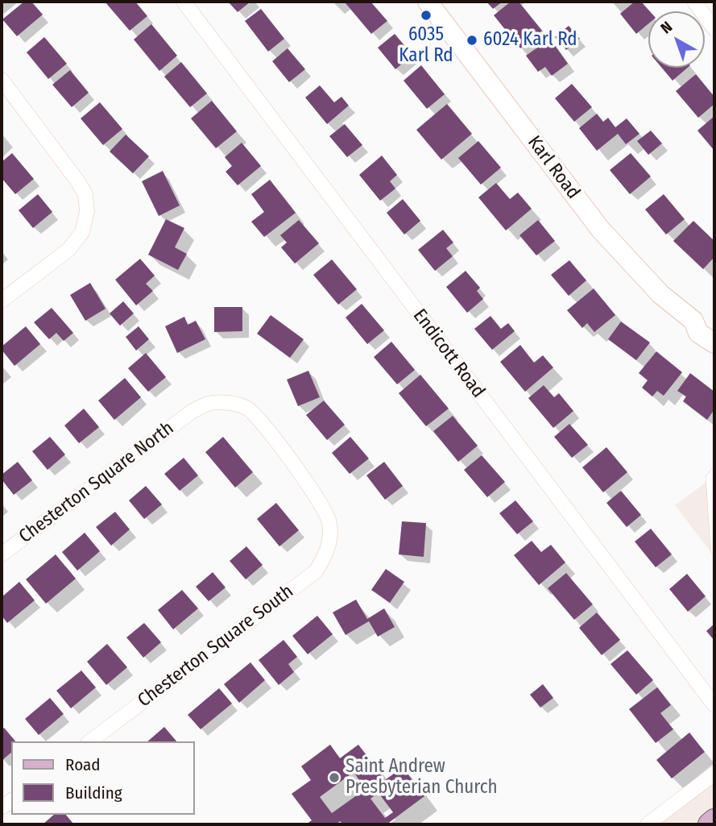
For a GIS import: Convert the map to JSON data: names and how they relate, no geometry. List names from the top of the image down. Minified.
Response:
{"streets":{"street":["Karl Road","Endicott Road","Chesterton Square North","Chesterton Square South"]},"crossings":[["Chesterton Square North","Chesterton Square South"]],"places":["6035 Karl Rd","6024 Karl Rd","Saint Andrew Presbyterian Church"],"legend":["Road","Building"],"north":"top left"}
